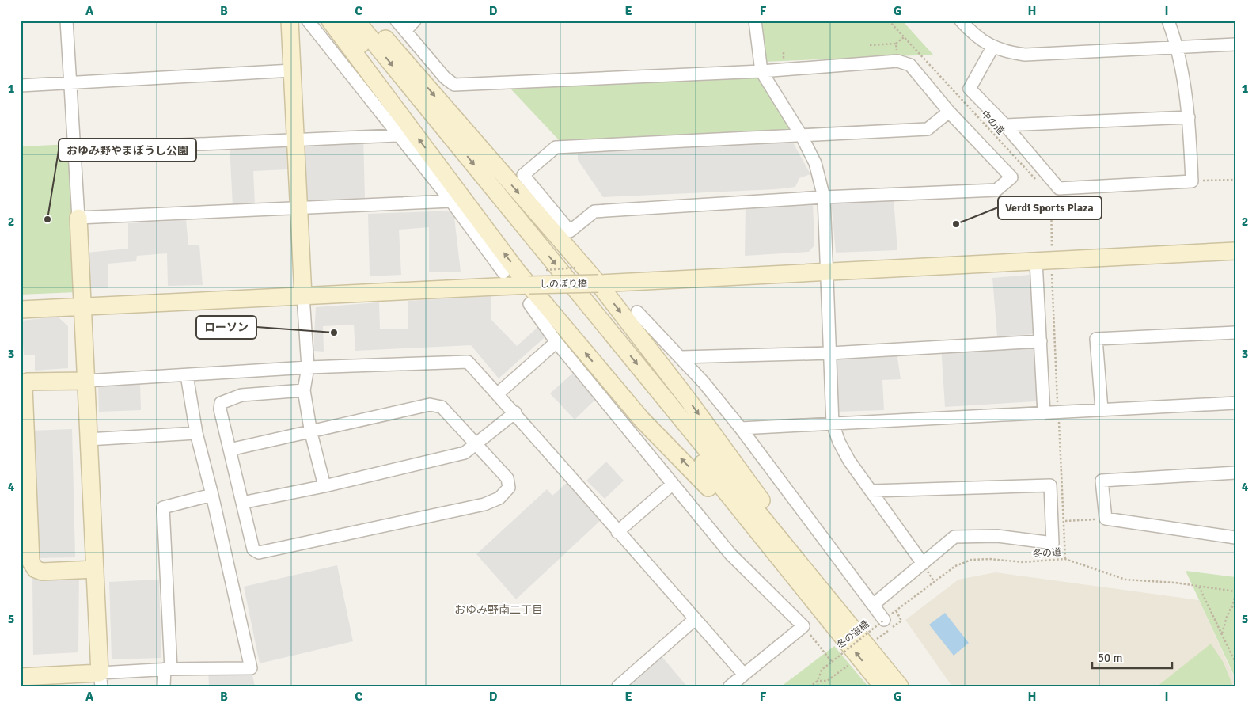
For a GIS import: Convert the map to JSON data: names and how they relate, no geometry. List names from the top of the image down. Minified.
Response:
{"streets":{"street":["しのぼり橋"],"path":["中の道","冬の道","冬の道橋"]},"districts":["おゆみ野南二丁目"],"places":["おゆみ野やまぼうし公園","Verdi Sports Plaza","ローソン"],"scale_bar":"50 m","grid":{"columns":["A","B","C","D","E","F","G","H","I"],"rows":["1","2","3","4","5"]}}
